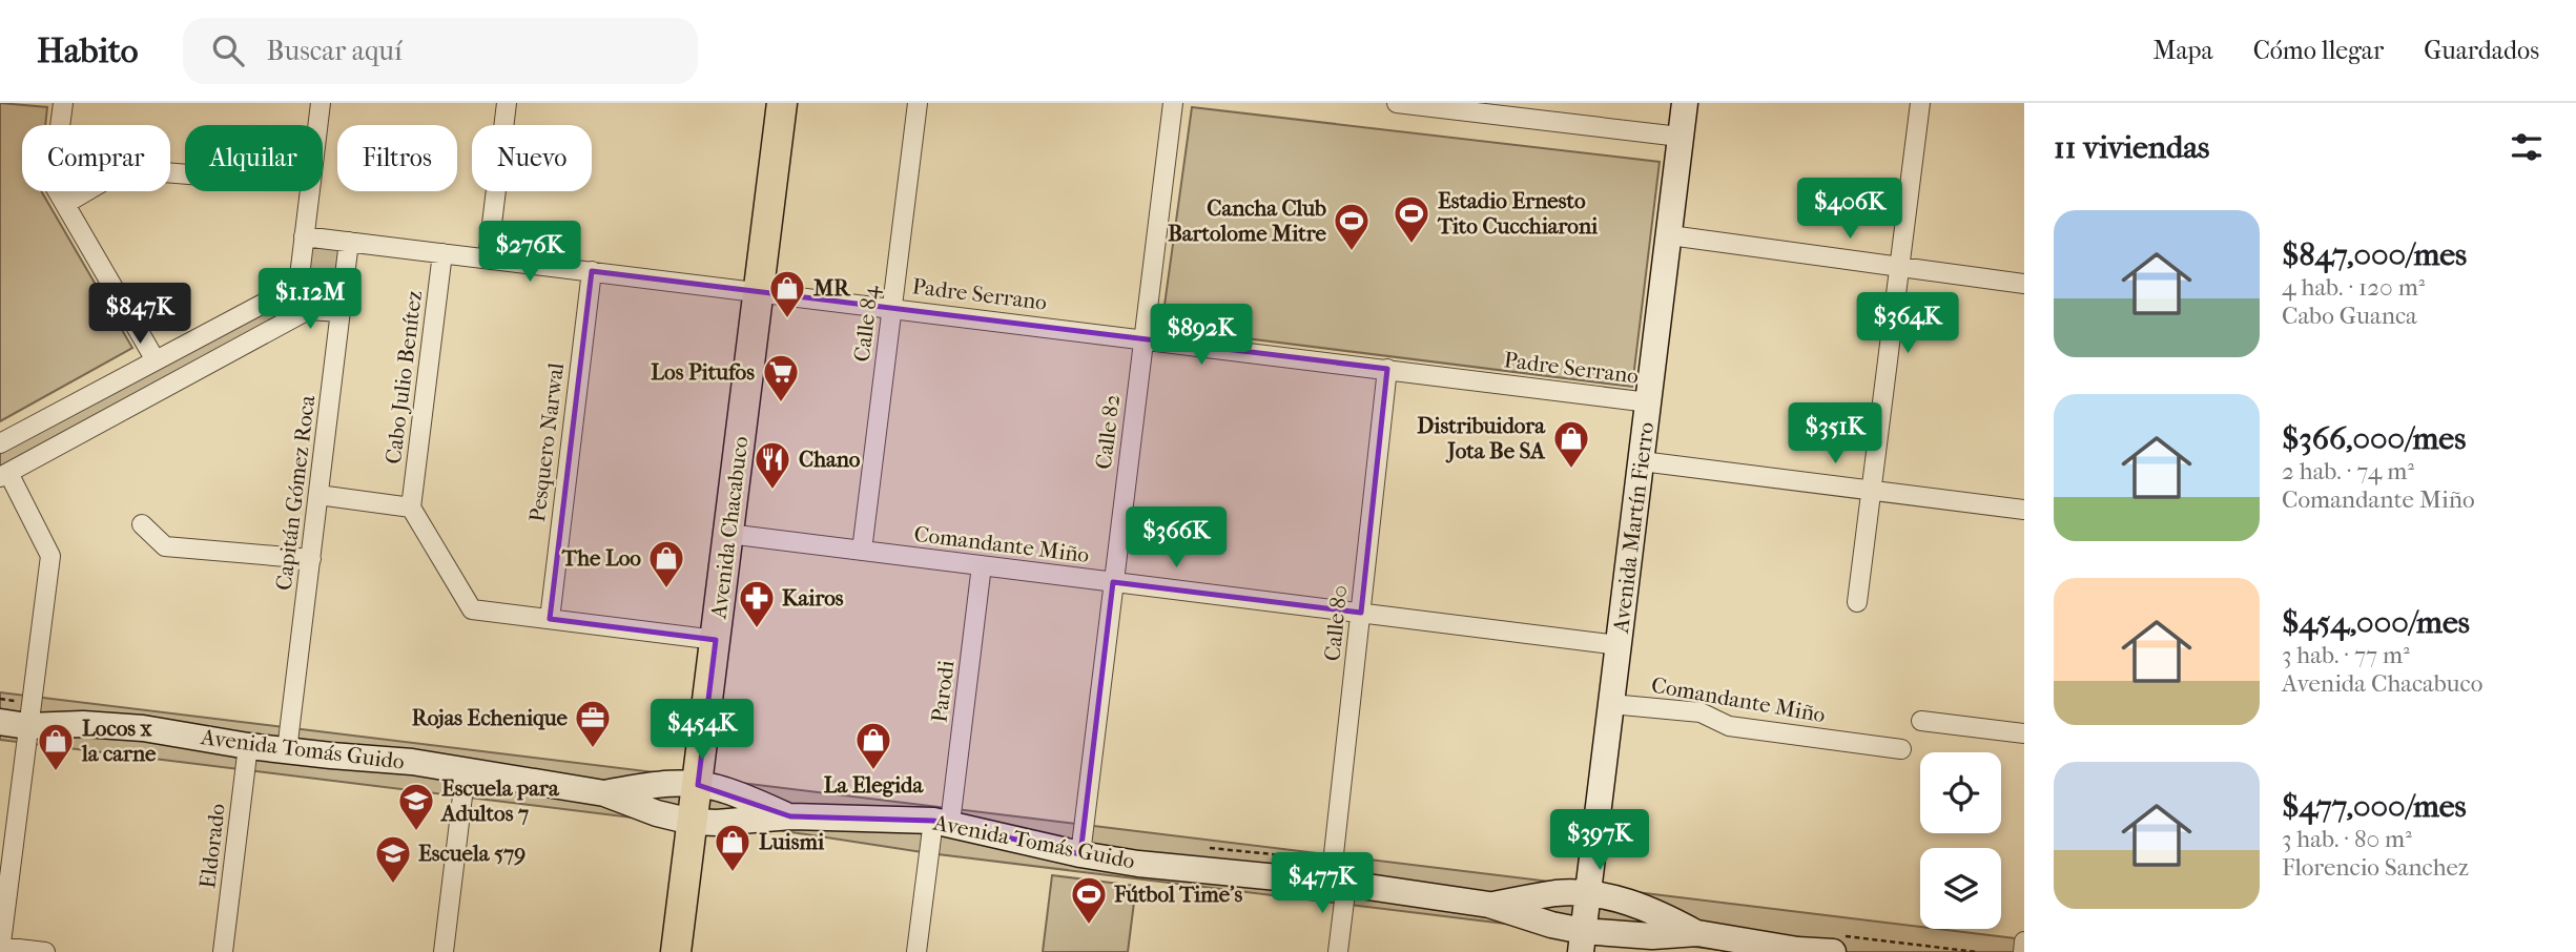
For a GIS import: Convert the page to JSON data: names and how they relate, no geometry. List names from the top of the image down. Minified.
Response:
{"streets":{"main road":["Avenida Chacabuco","Avenida Martín Fierro","Avenida Tomás Guido"],"street":["Padre Serrano","Calle 84","Cabo Julio Benítez","Calle 82","Pesquero Narwal","Capitán Gómez Roca","Comandante Miño","Calle 80","Parodi","Eldorado"]},"crossings":[["Padre Serrano","Calle 84"],["Padre Serrano","Cabo Julio Benítez"],["Padre Serrano","Calle 82"],["Padre Serrano","Pesquero Narwal"],["Padre Serrano","Capitán Gómez Roca"],["Padre Serrano","Avenida Chacabuco"],["Padre Serrano","Avenida Martín Fierro"],["Padre Serrano","Calle 80"],["Calle 84","Comandante Miño"],["Calle 82","Comandante Miño"],["Calle 82","Avenida Tomás Guido"],["Capitán Gómez Roca","Avenida Tomás Guido"],["Avenida Chacabuco","Comandante Miño"],["Avenida Chacabuco","Avenida Tomás Guido"],["Avenida Martín Fierro","Comandante Miño"],["Avenida Martín Fierro","Avenida Tomás Guido"],["Comandante Miño","Calle 80"],["Comandante Miño","Parodi"],["Calle 80","Avenida Tomás Guido"],["Parodi","Avenida Tomás Guido"],["Avenida Tomás Guido","Eldorado"]],"places":{"sports":["Estadio Ernesto Tito Cucchiaroni","Cancha Club Bartolome Mitre","Fútbol Time's"],"shop":["MR","Distribuidora Jota Be SA","The Loo","La Elegida","Locos x la carne","Luismi"],"supermarket":["Los Pitufos"],"restaurant":["Chano"],"pharmacy":["Kairos"],"office":["Rojas Echenique"],"school or university":["Escuela para Adultos 7","Escuela 579"]},"page":{"header":"Habito","search":"Buscar aquí","nav":["Mapa","Cómo llegar","Guardados"],"heading":"11 viviendas","chip":["Comprar","Alquilar","Filtros","Nuevo"],"price":["$406K","$276K","$1.12M","$847K","$364K","$892K","$351K","$366K","$454K","$397K","$477K"],"list":[{"name":"$847,000/mes","note":"4 hab. · 120 m² · Cabo Guanca"},{"name":"$366,000/mes","note":"2 hab. · 74 m² · Comandante Miño"},{"name":"$454,000/mes","note":"3 hab. · 77 m² · Avenida Chacabuco"},{"name":"$477,000/mes","note":"3 hab. · 80 m² · Florencio Sanchez"}]}}
